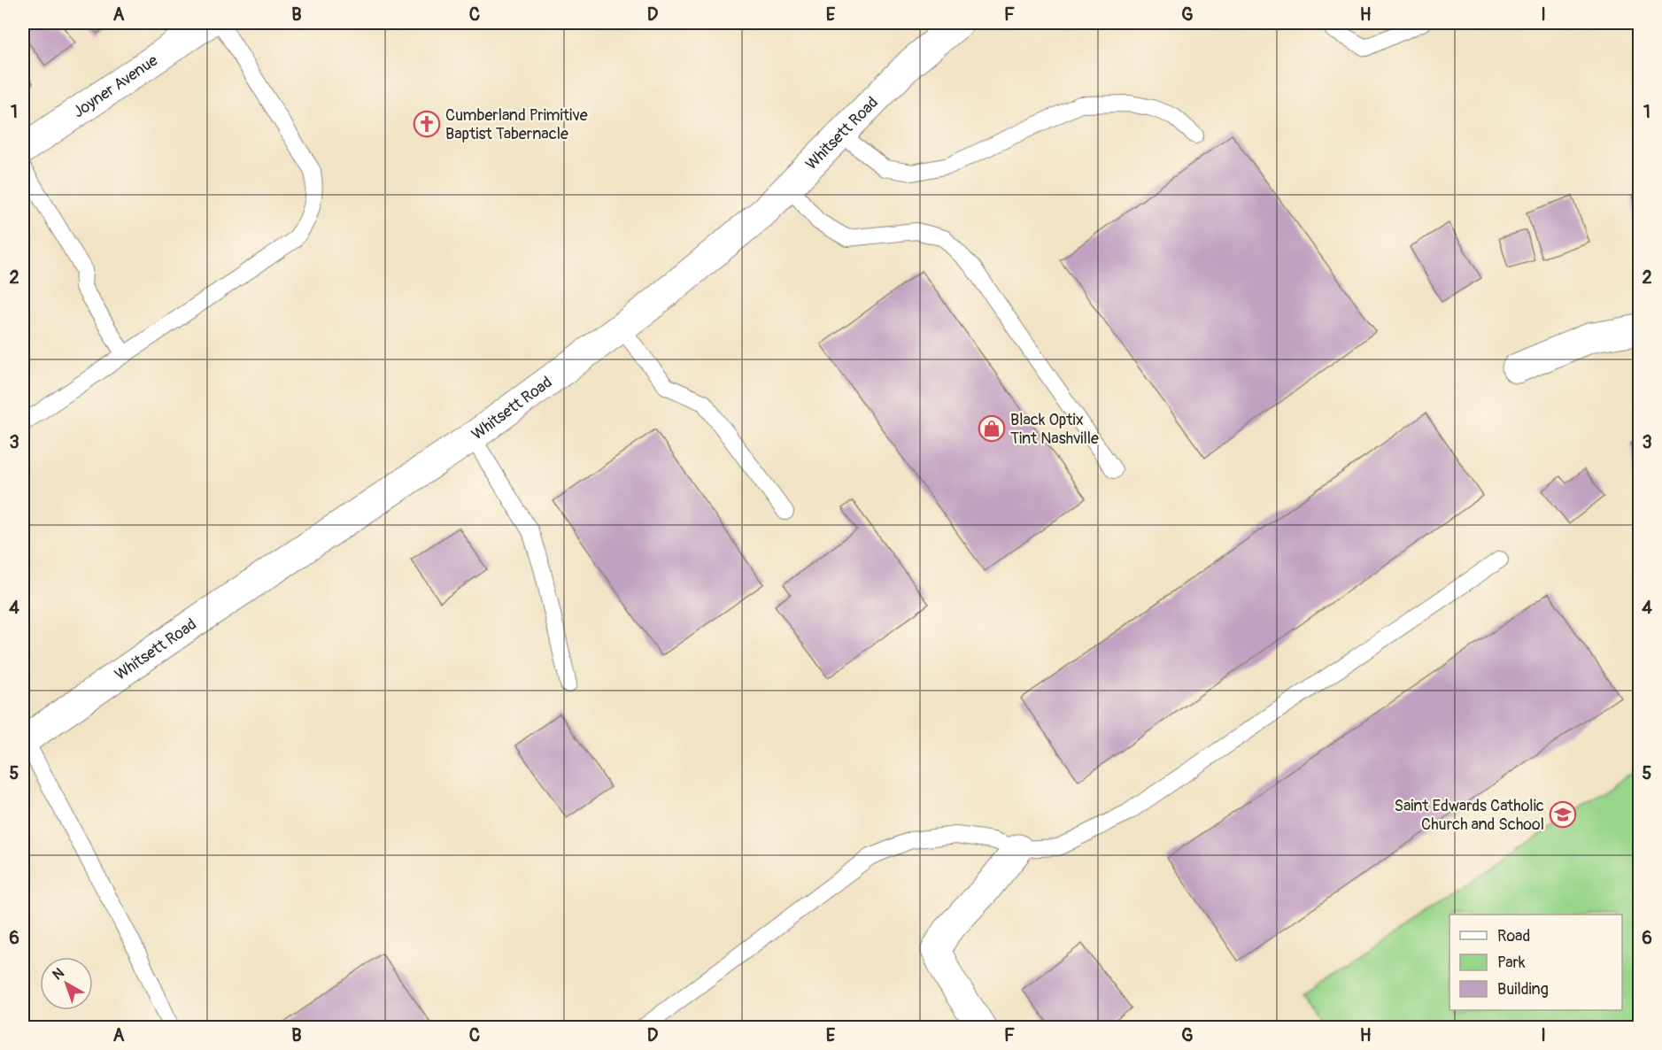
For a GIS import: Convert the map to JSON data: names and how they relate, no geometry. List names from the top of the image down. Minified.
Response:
{"streets":{"street":["Joyner Avenue","Whitsett Road"]},"places":{"church":["Cumberland Primitive Baptist Tabernacle"],"shop":["Black Optix Tint Nashville"],"school or university":["Saint Edwards Catholic Church and School"]},"legend":["Road","Park","Building"],"north":"top left","grid":{"columns":["A","B","C","D","E","F","G","H","I"],"rows":["1","2","3","4","5","6"]}}
